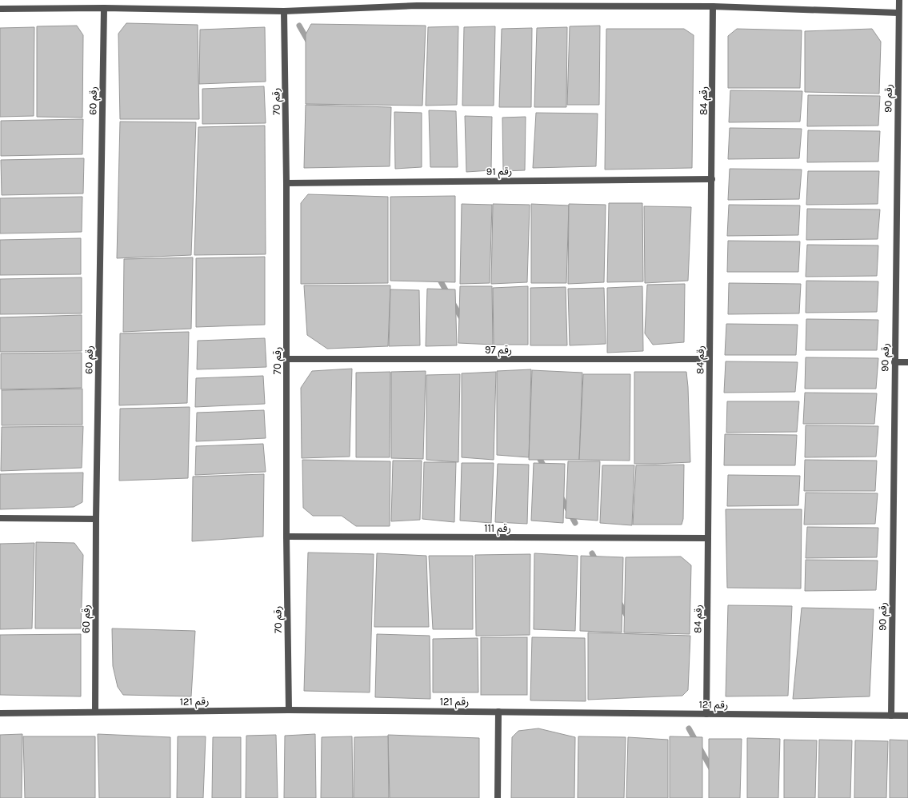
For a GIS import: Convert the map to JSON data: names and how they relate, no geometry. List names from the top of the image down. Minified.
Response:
{"streets":{"street":["رقم 90","رقم 60","رقم 84","رقم 70","رقم 91","رقم 97","رقم 111","رقم 121"]},"crossings":[["رقم 90","رقم 121"],["رقم 60","رقم 121"],["رقم 84","رقم 91"],["رقم 84","رقم 97"],["رقم 84","رقم 111"],["رقم 84","رقم 121"],["رقم 70","رقم 91"],["رقم 70","رقم 97"],["رقم 70","رقم 111"],["رقم 70","رقم 121"]]}
